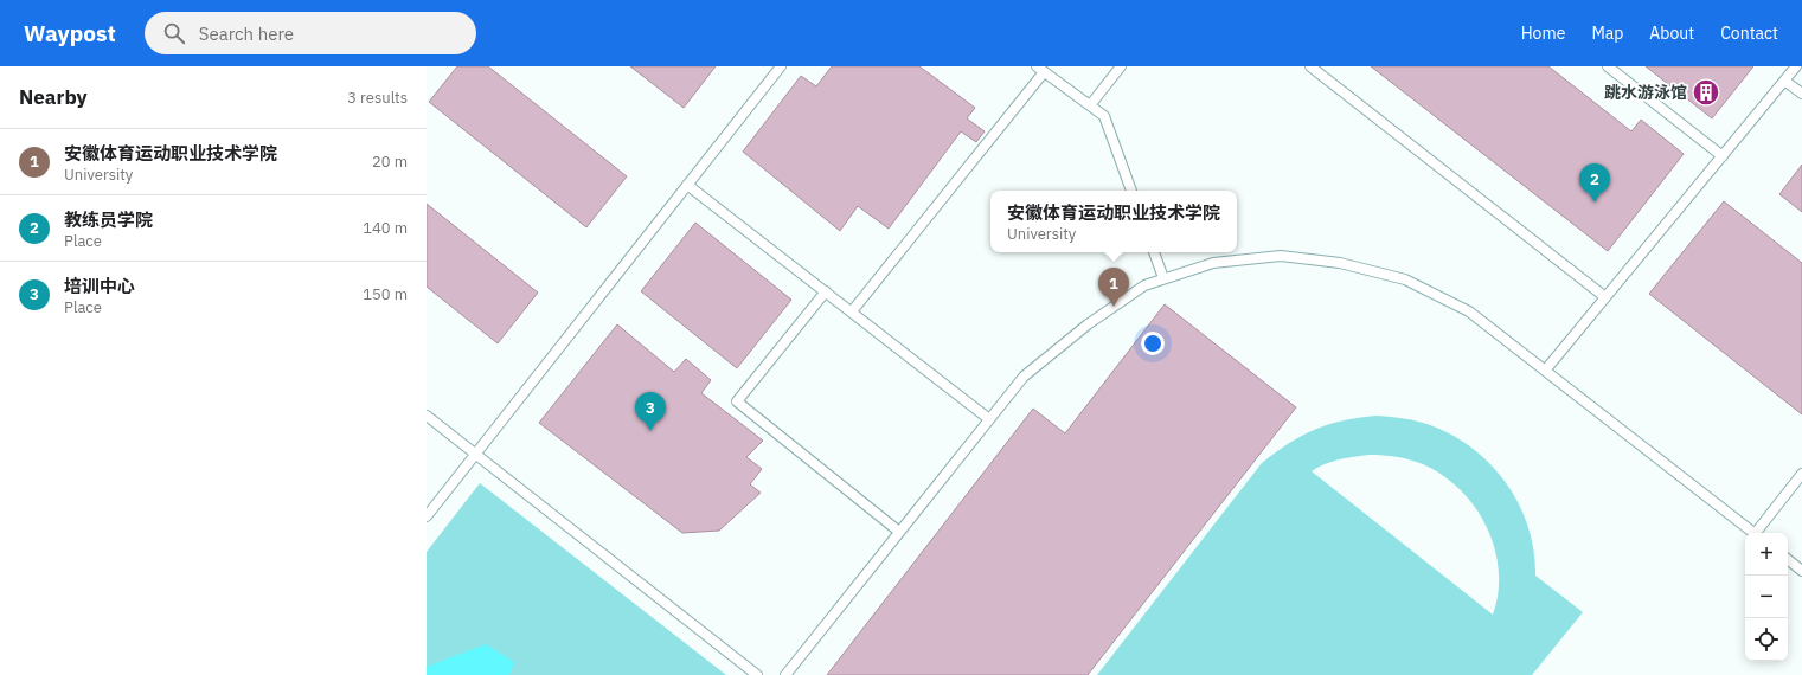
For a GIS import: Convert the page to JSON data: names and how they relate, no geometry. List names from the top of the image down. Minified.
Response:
{"places":{"building":["跳水游泳馆"]},"page":{"header":"Waypost","search":"Search here","nav":["Home","Map","About","Contact"],"heading":["Nearby","3 results"],"list":[{"mark":"1","name":"安徽体育运动职业技术学院","note":"University","value":"20 m"},{"mark":"2","name":"教练员学院","note":"Place","value":"140 m"},{"mark":"3","name":"培训中心","note":"Place","value":"150 m"}],"pins":["2","1","3"],"popup":["安徽体育运动职业技术学院","University"],"map_buttons":["+","−"]}}
